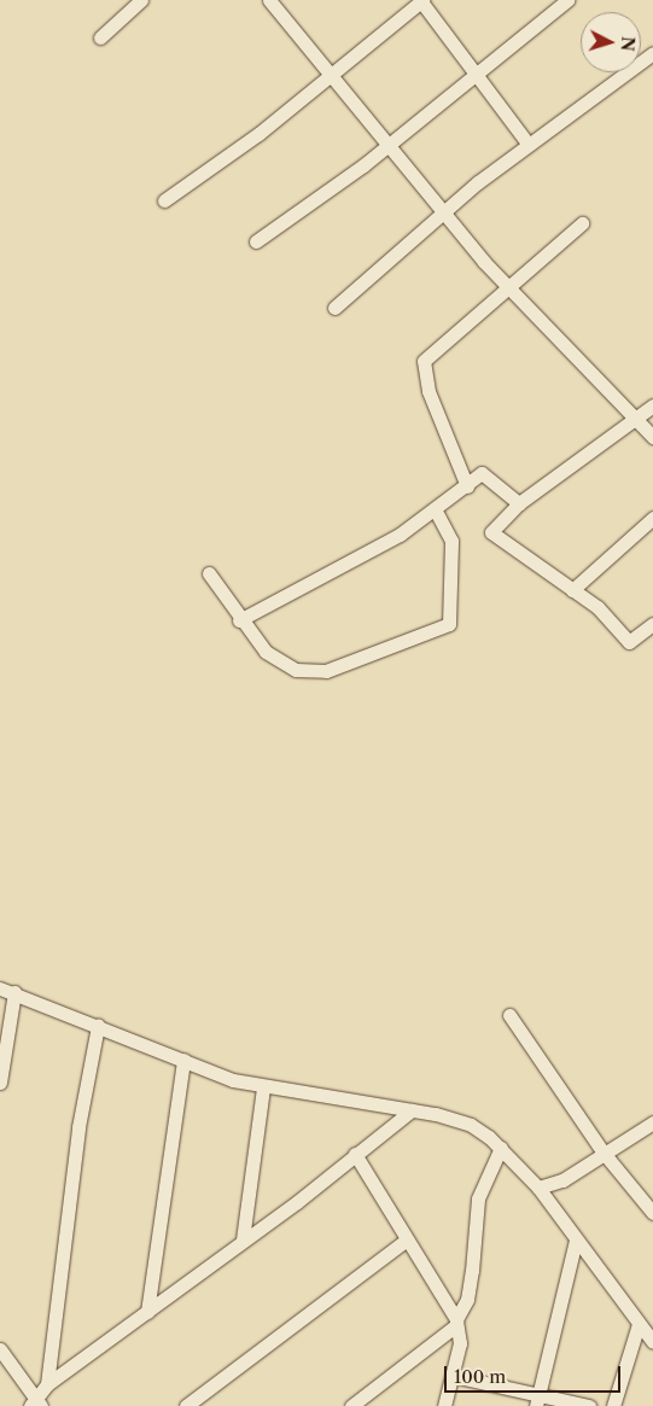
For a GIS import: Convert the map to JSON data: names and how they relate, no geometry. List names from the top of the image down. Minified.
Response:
{"scale_bar":"100 m","north":"right"}
